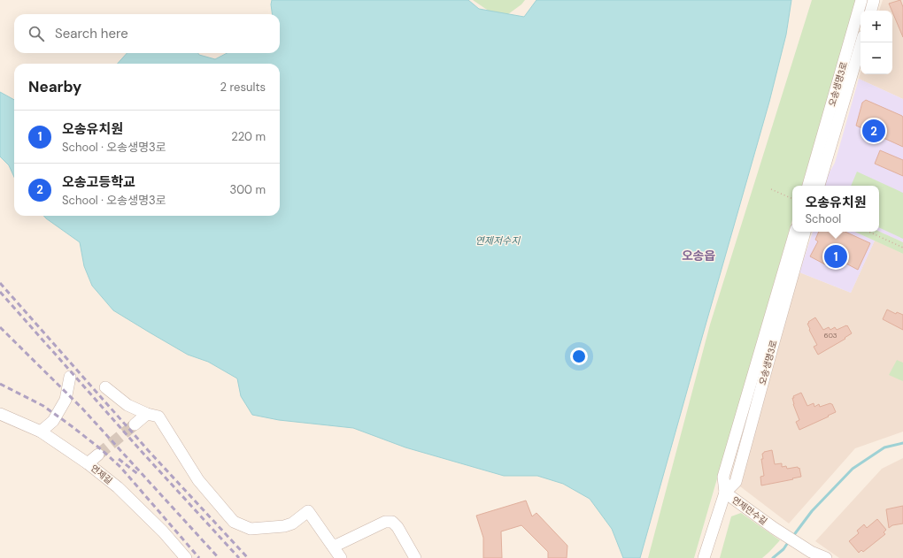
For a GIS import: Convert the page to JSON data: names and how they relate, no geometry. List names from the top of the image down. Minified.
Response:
{"streets":{"street":["오송생명3로","연제길","연제만수길"]},"crossings":[["오송생명3로","연제만수길"]],"districts":["오송읍"],"water":["연제저수지"],"house_numbers":["603"],"page":{"map_buttons":["+","−"],"search":"Search here","heading":["Nearby","2 results"],"list":[{"mark":"1","name":"오송유치원","note":"School · 오송생명3로","value":"220 m"},{"mark":"2","name":"오송고등학교","note":"School · 오송생명3로","value":"300 m"}],"pins":["2","1"],"popup":["오송유치원","School"]}}
